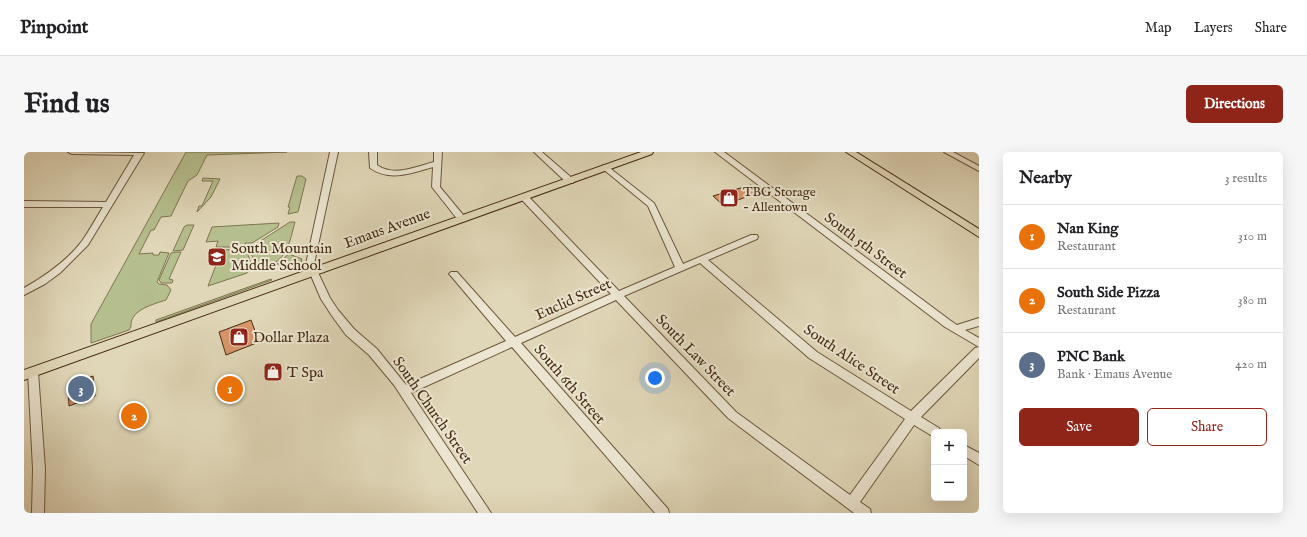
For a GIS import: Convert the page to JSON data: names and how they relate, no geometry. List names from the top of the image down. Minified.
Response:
{"streets":{"main road":["Emaus Avenue"],"street":["South 5th Street","Euclid Street","South Law Street","South Alice Street","South 6th Street","South Church Street"]},"crossings":[["Emaus Avenue","South Law Street"],["Emaus Avenue","South Church Street"],["Euclid Street","South Law Street"],["Euclid Street","South Alice Street"],["Euclid Street","South 6th Street"],["Euclid Street","South Church Street"]],"places":{"shop":["TBG Storage - Allentown","Dollar Plaza","T Spa"],"school or university":["South Mountain Middle School"]},"page":{"header":"Pinpoint","nav":["Map","Layers","Share"],"buttons":["Directions",["Save","Share"]],"title":"Find us","heading":["Nearby","3 results"],"list":[{"mark":"1","name":"Nan King","note":"Restaurant","value":"310 m"},{"mark":"2","name":"South Side Pizza","note":"Restaurant","value":"380 m"},{"mark":"3","name":"PNC Bank","note":"Bank · Emaus Avenue","value":"420 m"}],"pins":["1","3","2"],"map_buttons":["+","−"]}}
